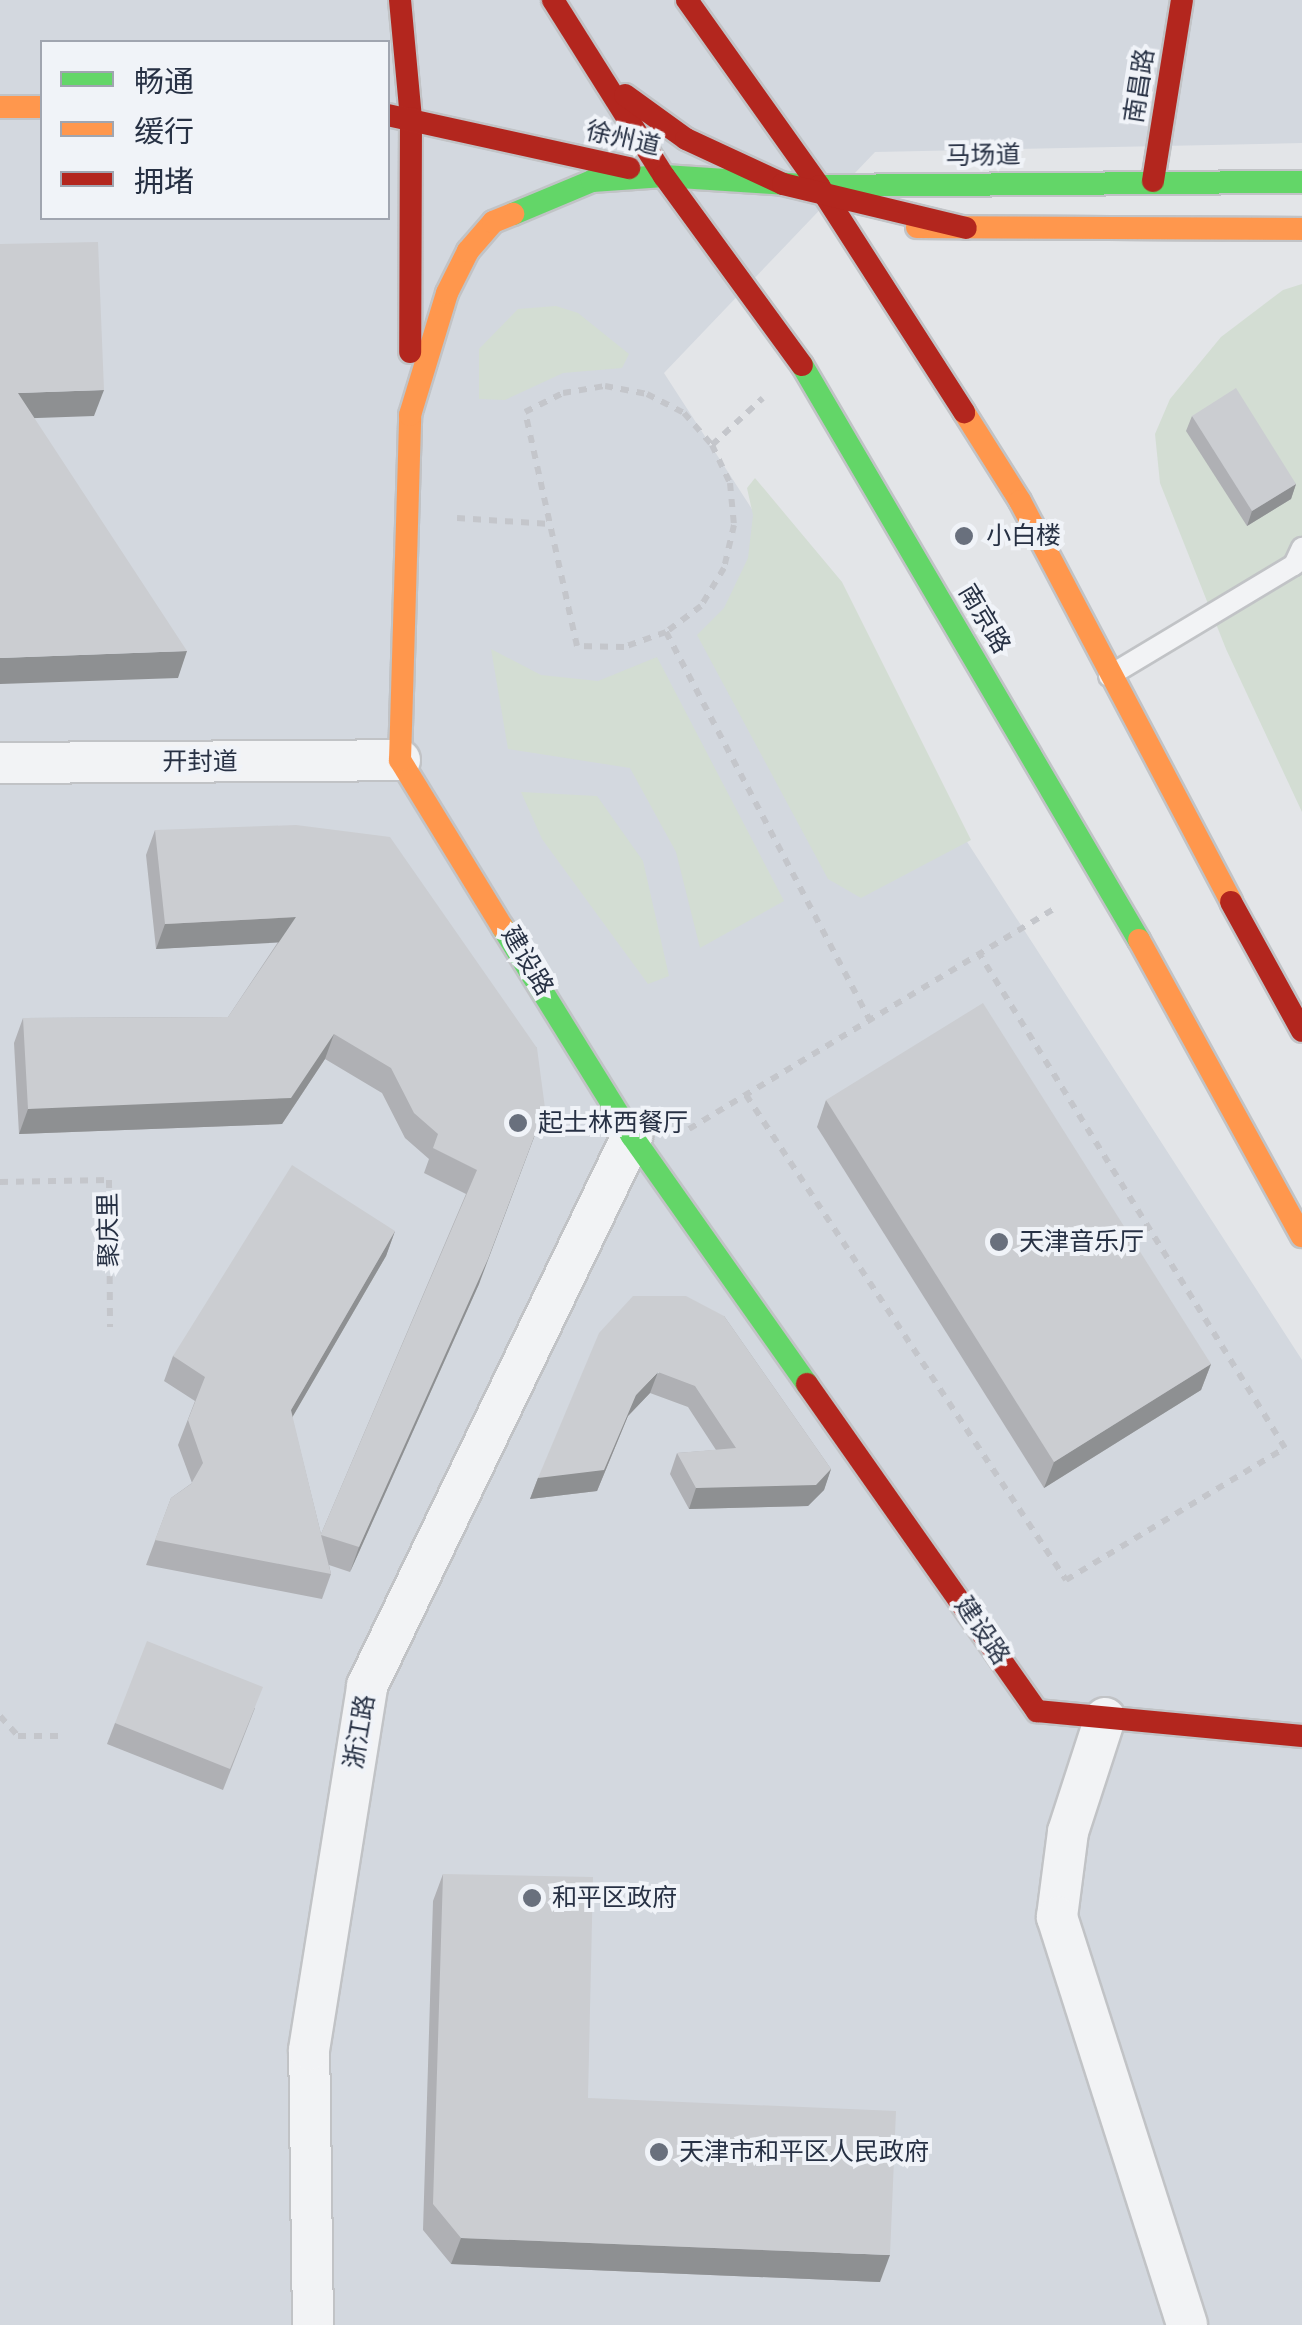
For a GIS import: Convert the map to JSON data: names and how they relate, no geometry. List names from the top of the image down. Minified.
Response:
{"streets":{"street":["南昌路","徐州道","马场道","南京路","开封道","建设路","浙江路"],"path":["聚庆里"]},"crossings":[["南昌路","马场道"],["徐州道","南京路"],["开封道","建设路"],["建设路","浙江路"]],"places":["小白楼","起士林西餐厅","天津音乐厅","和平区政府","天津市和平区人民政府"],"legend":["畅通","缓行","拥堵"]}
